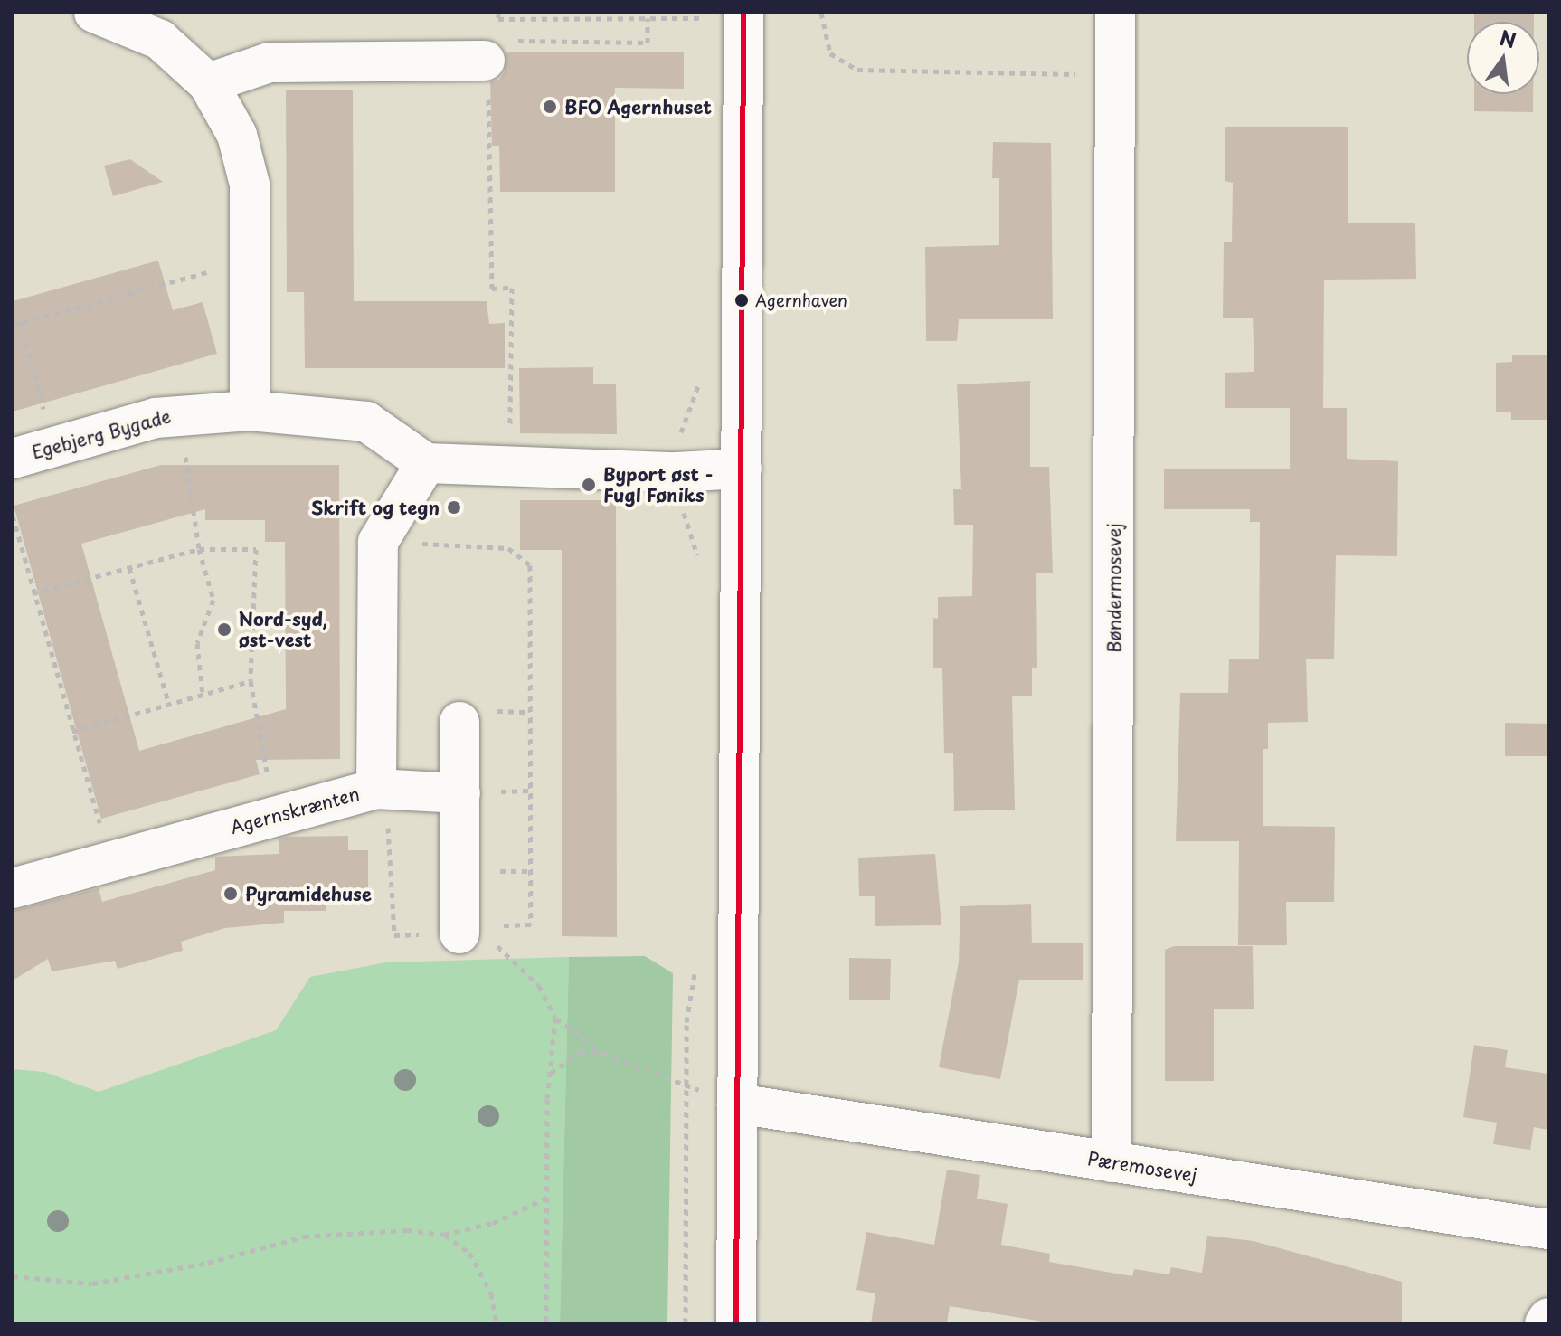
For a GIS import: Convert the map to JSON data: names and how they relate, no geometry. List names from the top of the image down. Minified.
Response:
{"streets":{"street":["Egebjerg Bygade","Bøndermosevej","Agernskrænten","Pæremosevej"]},"crossings":[["Bøndermosevej","Pæremosevej"]],"places":["BFO Agernhuset","Agernhaven","Byport øst - Fugl Føniks","Skrift og tegn","Nord-syd, øst-vest","Pyramidehuse"],"north":"top"}
